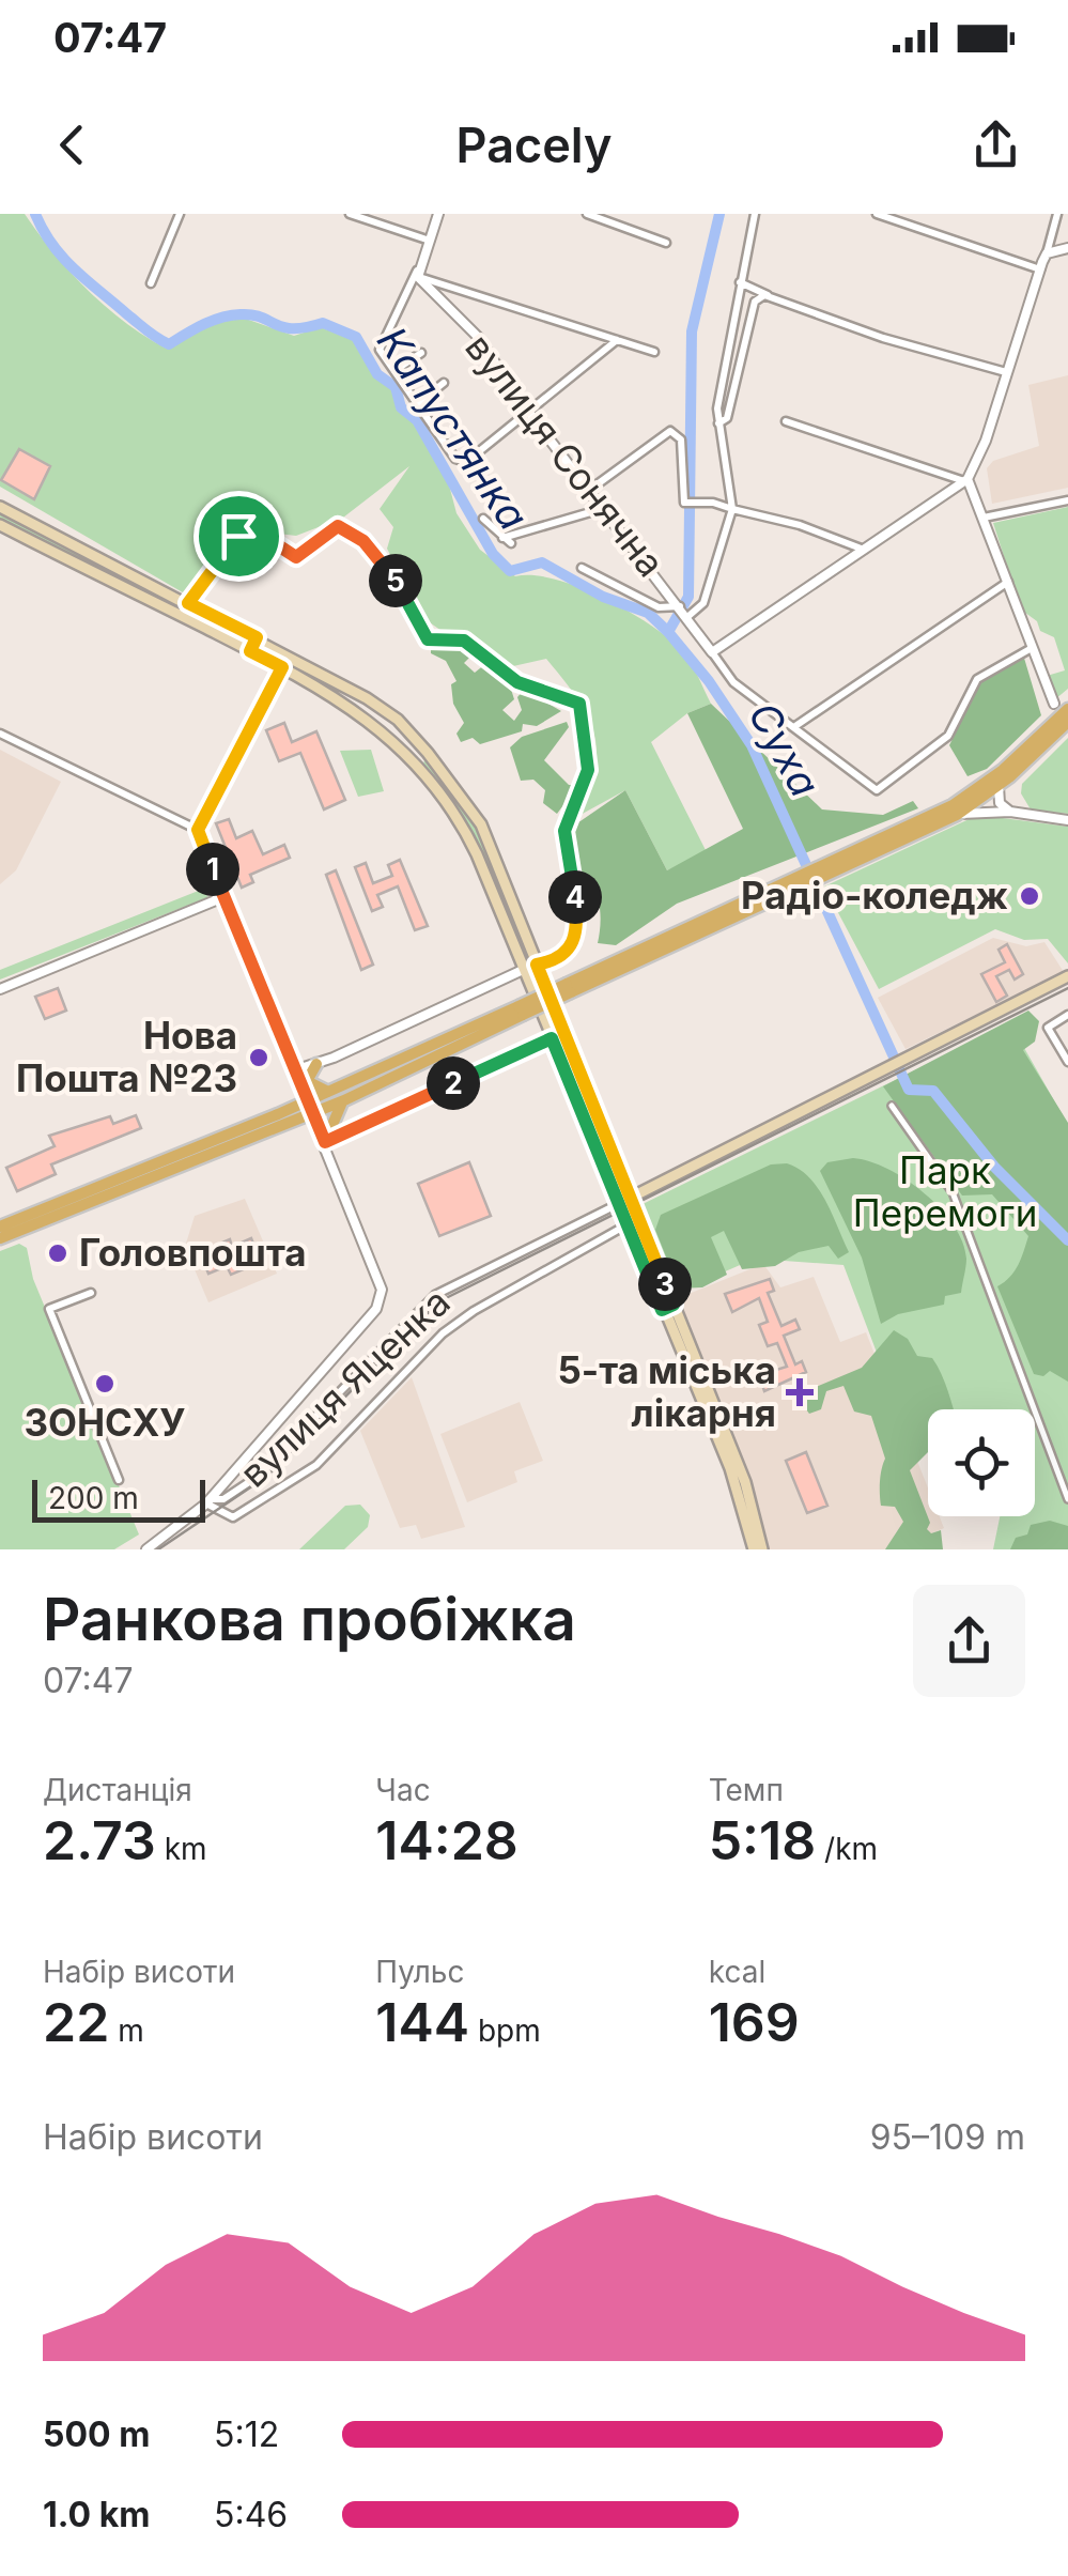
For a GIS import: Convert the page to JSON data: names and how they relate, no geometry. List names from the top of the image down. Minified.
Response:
{"streets":{"main road":["вулиця Яценка"],"street":["вулиця Сонячна"]},"water":["Капустянка","Суха"],"parks":["Парк Перемоги"],"places":{"other":["Радіо-коледж","Нова Пошта №23","Головпошта","ЗОНСХУ"],"health":["5-та міська лікарня"]},"scale_bar":"200 m","page":{"status":"07:47","header":"Pacely","pins":["5","1","4","2","3"],"scale":"200 m","heading":["Ранкова пробіжка","07:47"],"stats":[["Дистанція","2.73 km"],["Час","14:28"],["Темп","5:18 /km"],["Набір висоти","22 m"],["Пульс","144 bpm"],["kcal","169"]],"chart":["Набір висоти","95–109 m"],"list":[{"name":"500 m","note":"5:12"},{"name":"1.0 km","note":"5:46"}]}}
